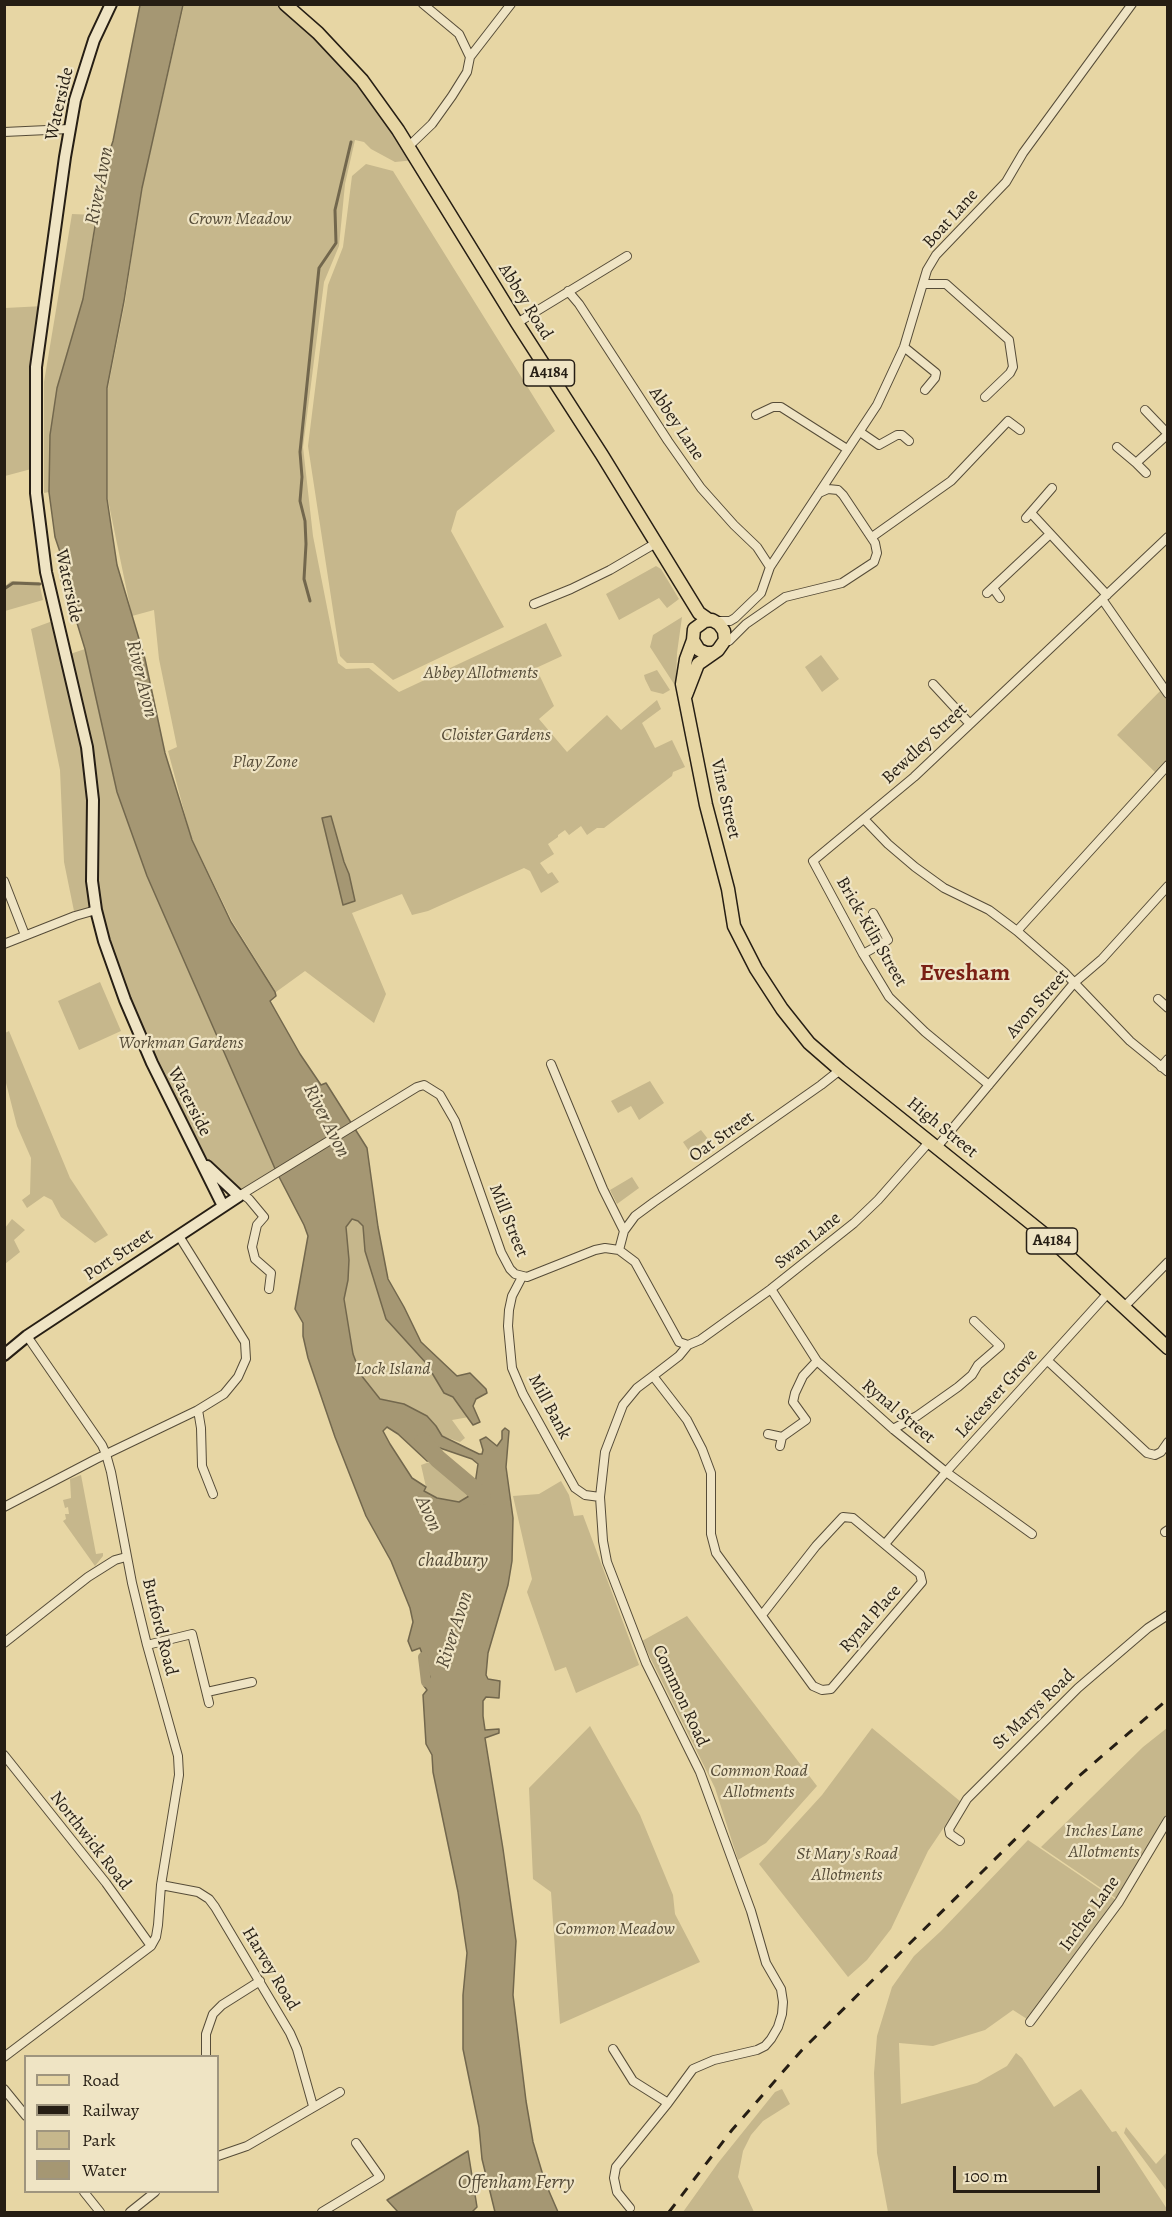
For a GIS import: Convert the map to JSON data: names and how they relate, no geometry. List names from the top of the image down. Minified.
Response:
{"streets":{"main road":["Waterside","Abbey Road","A4184","Vine Street","High Street","Port Street"],"street":["Boat Lane","Abbey Lane","Bewdley Street","Brick-Kiln Street","Avon Street","Oat Street","Mill Street","Swan Lane","Leicester Grove","Mill Bank","Rynal Street","Rynal Place","Burford Road","Common Road","St Marys Road","Northwick Road","Inches Lane","Harvey Road"]},"crossings":[["Waterside","Port Street"],["Boat Lane","Abbey Road"],["Boat Lane","A4184"],["Boat Lane","Abbey Lane"],["Boat Lane","Vine Street"],["Abbey Road","A4184"],["Abbey Road","Vine Street"],["A4184","Vine Street"],["Bewdley Street","Brick-Kiln Street"],["Vine Street","High Street"],["Brick-Kiln Street","Avon Street"],["Avon Street","High Street"],["Avon Street","Swan Lane"],["High Street","Oat Street"],["High Street","Swan Lane"],["High Street","Leicester Grove"],["Mill Street","Port Street"],["Mill Street","Mill Bank"],["Swan Lane","Rynal Street"],["Port Street","Burford Road"],["Leicester Grove","Rynal Street"],["Leicester Grove","Rynal Place"],["Mill Bank","Common Road"],["Rynal Place","Common Road"],["Burford Road","Northwick Road"],["Burford Road","Harvey Road"]],"districts":["Evesham"],"water":["River Avon","Avon","chadbury","Offenham Ferry"],"parks":["Crown Meadow","Abbey Allotments","Cloister Gardens","Play Zone","Workman Gardens","Lock Island","Common Road Allotments","Inches Lane Allotments","St Mary's Road Allotments","Common Meadow"],"legend":["Road","Railway","Park","Water"],"scale_bar":"100 m"}
